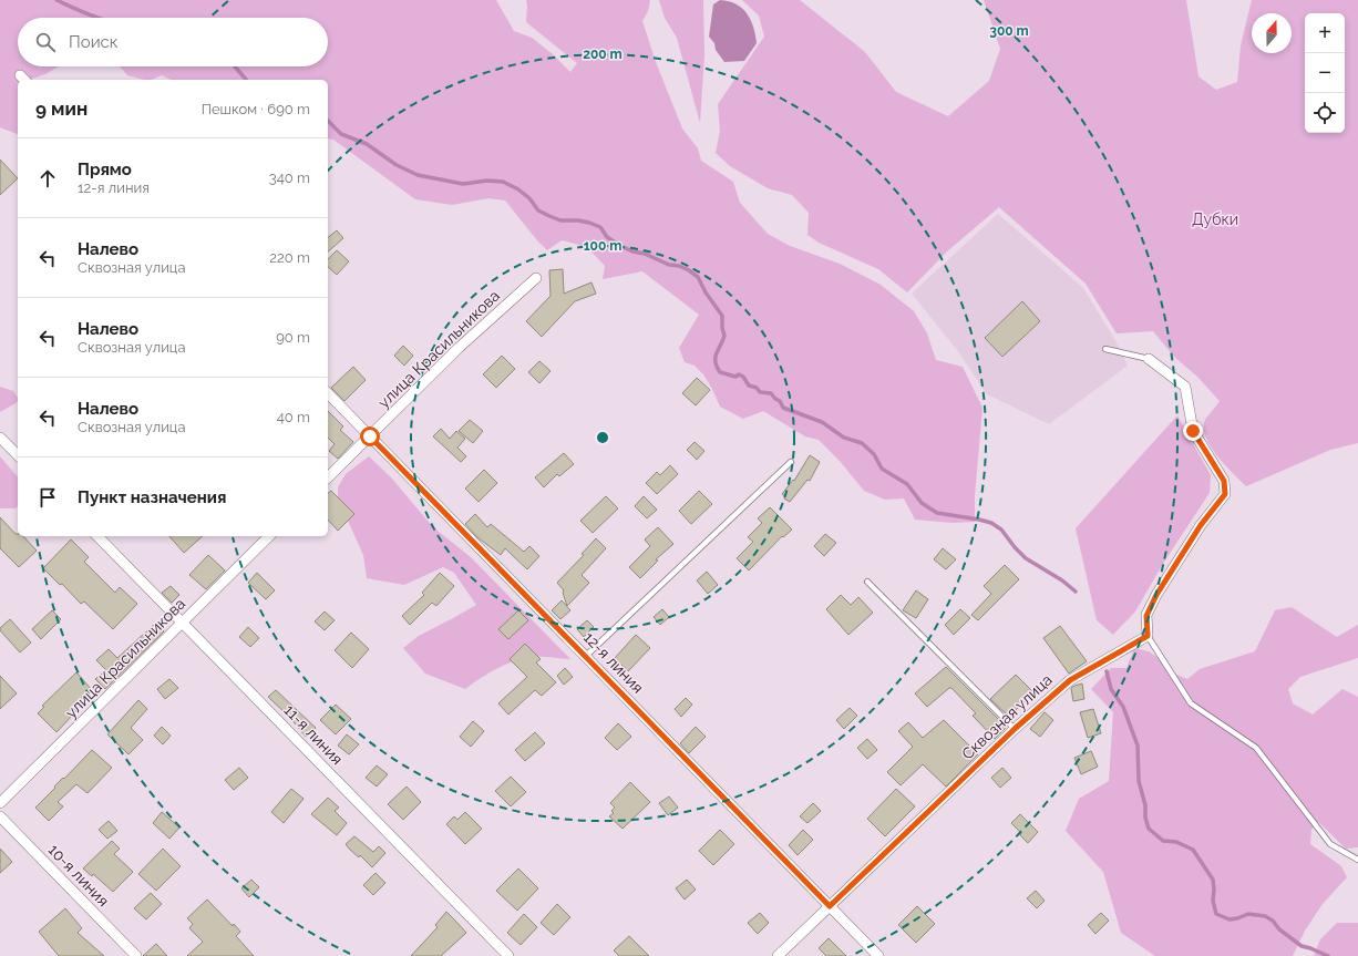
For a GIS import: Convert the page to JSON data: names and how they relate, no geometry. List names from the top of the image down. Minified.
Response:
{"streets":{"street":["улица Красильникова","12-я линия","Сквозная улица","11-я линия","10-я линия"]},"crossings":[["улица Красильникова","12-я линия"],["улица Красильникова","11-я линия"],["12-я линия","Сквозная улица"]],"parks":["Дубки"],"north":"top","page":{"map_buttons":["+","−"],"search":"Поиск","heading":["9 мин","Пешком · 690 m"],"list":[["Прямо","12-я линия","340 m"],["Налево","Сквозная улица","220 m"],["Налево","Сквозная улица","90 m"],["Налево","Сквозная улица","40 m"],"Пункт назначения"]},"rings":["300 m","200 m","100 m"]}
